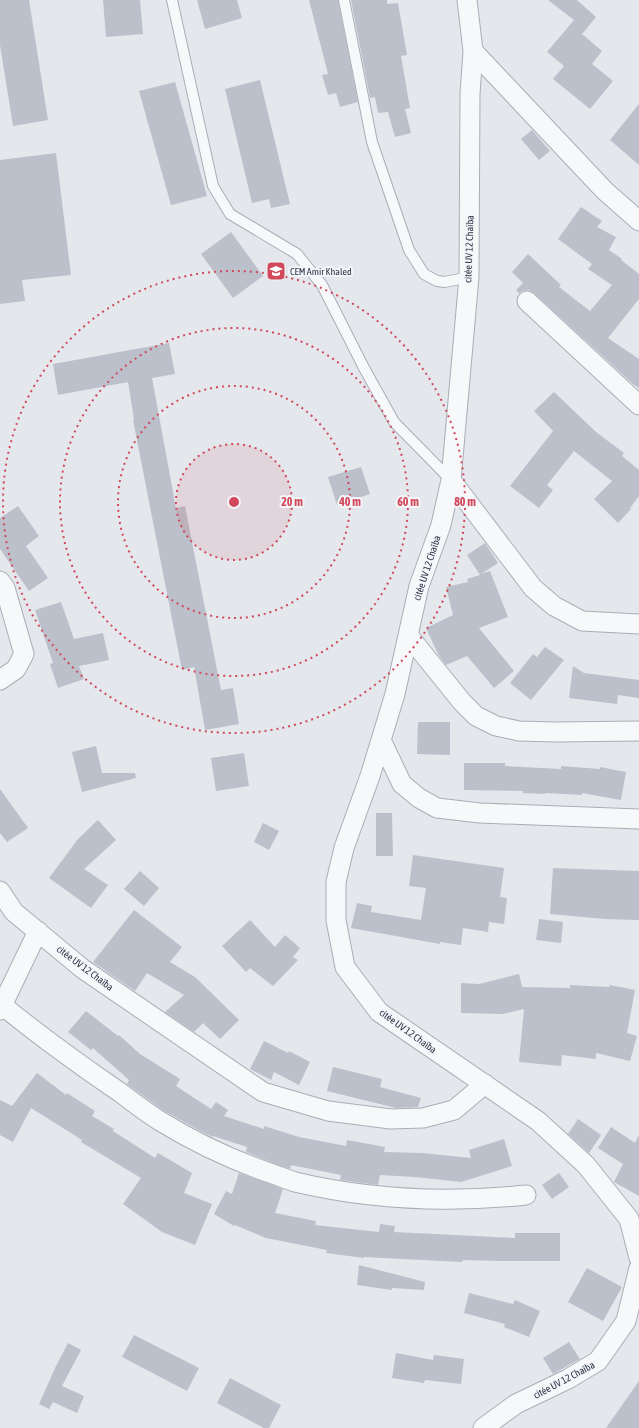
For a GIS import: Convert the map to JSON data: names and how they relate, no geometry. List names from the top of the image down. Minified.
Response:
{"streets":{"street":["citée UV 12 Chaïba"]},"places":{"school or university":["CEM Amir Khaled"]},"rings":["20 m","40 m","60 m","80 m"]}
